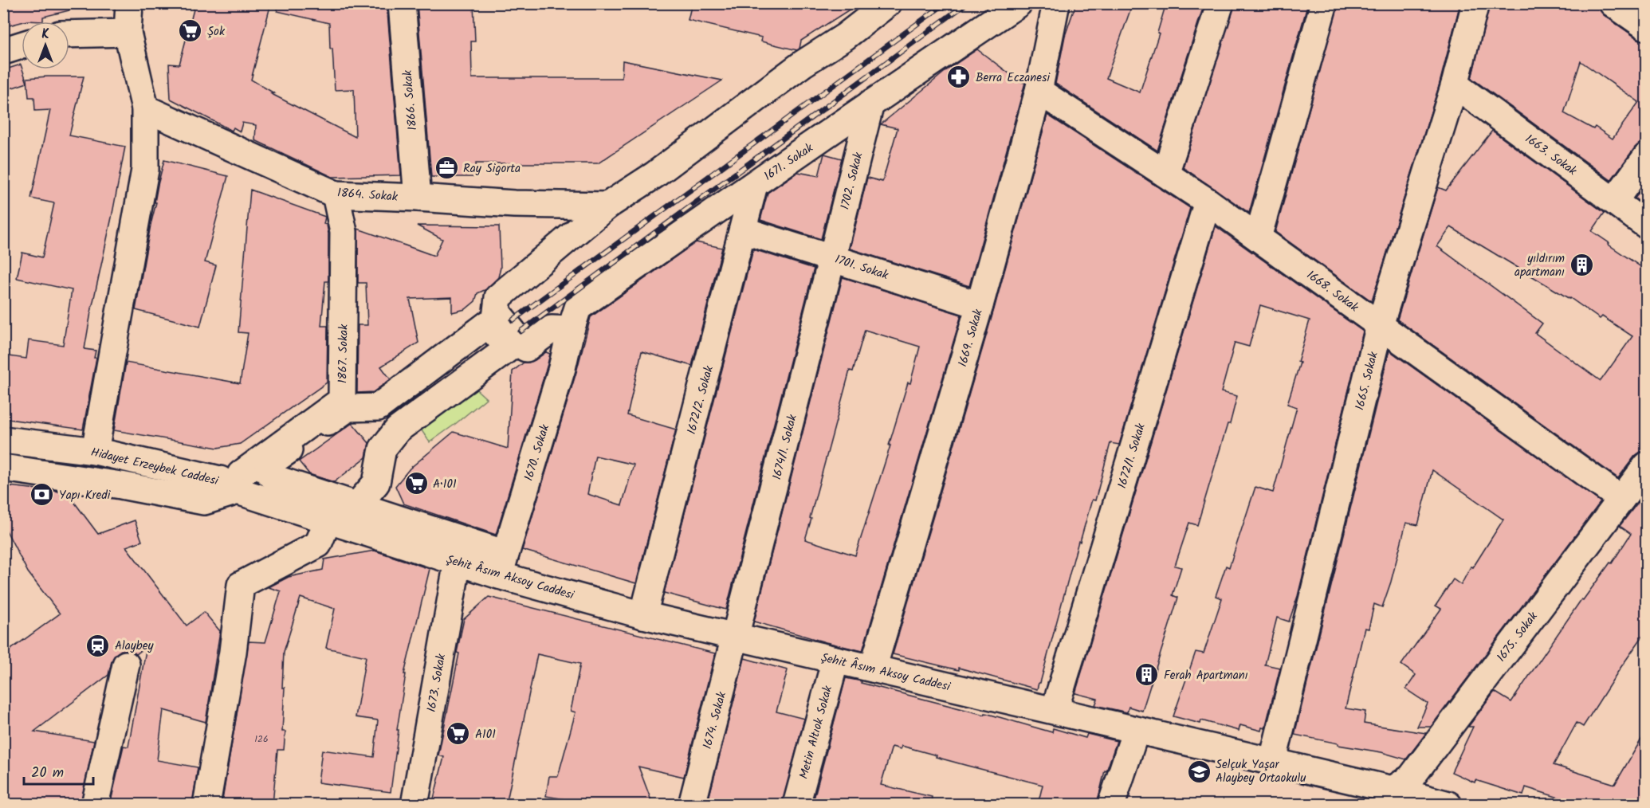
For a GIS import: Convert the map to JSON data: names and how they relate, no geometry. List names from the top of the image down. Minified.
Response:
{"streets":{"street":["1866. Sokak","1663. Sokak","1671. Sokak","1702. Sokak","1864. Sokak","1701. Sokak","1668. Sokak","1669. Sokak","1867. Sokak","1665. Sokak","1672/2. Sokak","1674/1. Sokak","1670. Sokak","1672/1. Sokak","Hidayet Erzeybek Caddesi","Şehit Âsım Aksoy Caddesi","1675. Sokak","1673. Sokak","1674. Sokak","Metin Altıok Sokak"]},"crossings":[["1866. Sokak","1864. Sokak"],["1663. Sokak","1665. Sokak"],["1671. Sokak","1702. Sokak"],["1671. Sokak","1672/2. Sokak"],["1671. Sokak","1670. Sokak"],["1702. Sokak","1701. Sokak"],["1702. Sokak","1674/1. Sokak"],["1864. Sokak","1867. Sokak"],["1701. Sokak","1669. Sokak"],["1701. Sokak","1672/2. Sokak"],["1701. Sokak","1674/1. Sokak"],["1668. Sokak","1669. Sokak"],["1668. Sokak","1665. Sokak"],["1668. Sokak","1672/1. Sokak"],["1668. Sokak","1675. Sokak"],["1669. Sokak","Şehit Âsım Aksoy Caddesi"],["1867. Sokak","Hidayet Erzeybek Caddesi"],["1867. Sokak","Şehit Âsım Aksoy Caddesi"],["1665. Sokak","Şehit Âsım Aksoy Caddesi"],["1672/2. Sokak","Şehit Âsım Aksoy Caddesi"],["1674/1. Sokak","Şehit Âsım Aksoy Caddesi"],["1674/1. Sokak","1674. Sokak"],["1670. Sokak","Şehit Âsım Aksoy Caddesi"],["1672/1. Sokak","Şehit Âsım Aksoy Caddesi"],["Hidayet Erzeybek Caddesi","Şehit Âsım Aksoy Caddesi"],["Şehit Âsım Aksoy Caddesi","1675. Sokak"],["Şehit Âsım Aksoy Caddesi","1673. Sokak"],["Şehit Âsım Aksoy Caddesi","1674. Sokak"],["Şehit Âsım Aksoy Caddesi","Metin Altıok Sokak"]],"places":{"supermarket":["Şok","A•101","A101"],"pharmacy":["Berra Eczanesi"],"office":["Ray Sigorta"],"building":["yıldırım apartmanı","Ferah Apartmanı"],"bank":["Yapı Kredi"],"station":["Alaybey"],"school or university":["Selçuk Yaşar Alaybey Ortaokulu"]},"house_numbers":["126"],"scale_bar":"20 m","north":"top"}
